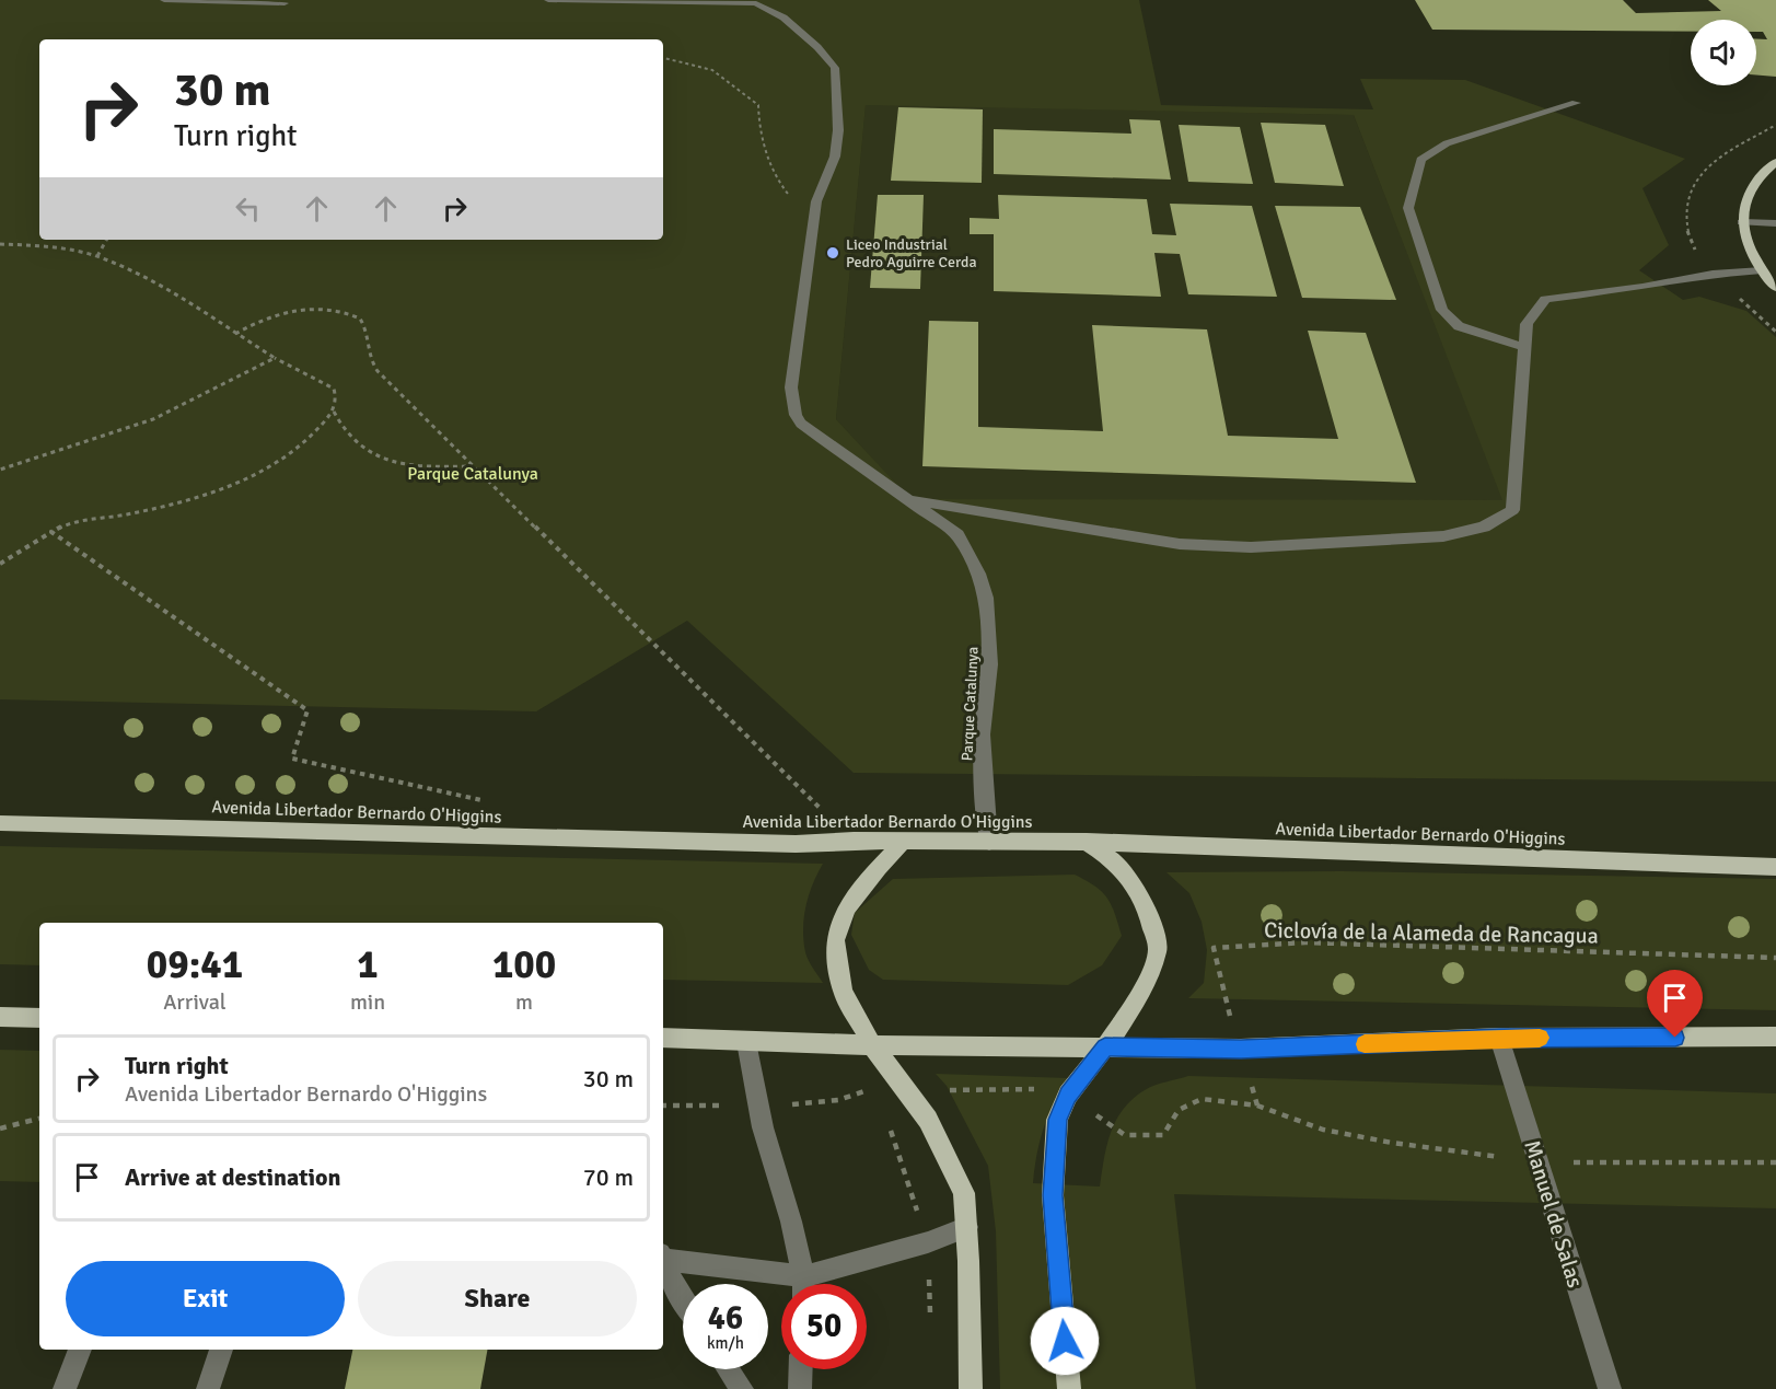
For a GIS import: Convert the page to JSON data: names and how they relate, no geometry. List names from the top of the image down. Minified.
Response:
{"streets":{"main road":["Avenida Libertador Bernardo O'Higgins"],"street":["Parque Catalunya","Manuel de Salas"],"path":["Ciclovía de la Alameda de Rancagua"]},"crossings":[["Parque Catalunya","Avenida Libertador Bernardo O'Higgins"]],"parks":["Parque Catalunya"],"places":["Liceo Industrial Pedro Aguirre Cerda"],"page":{"turn":["30 m","Turn right"],"eta":["09:41","Arrival","1","min","100","m"],"list":[{"name":"Turn right","note":"Avenida Libertador Bernardo O'Higgins","value":"30 m"},{"name":"Arrive at destination","value":"70 m"}],"buttons":["Exit","Share"],"speed":"46 km/h","limit":"50"}}
